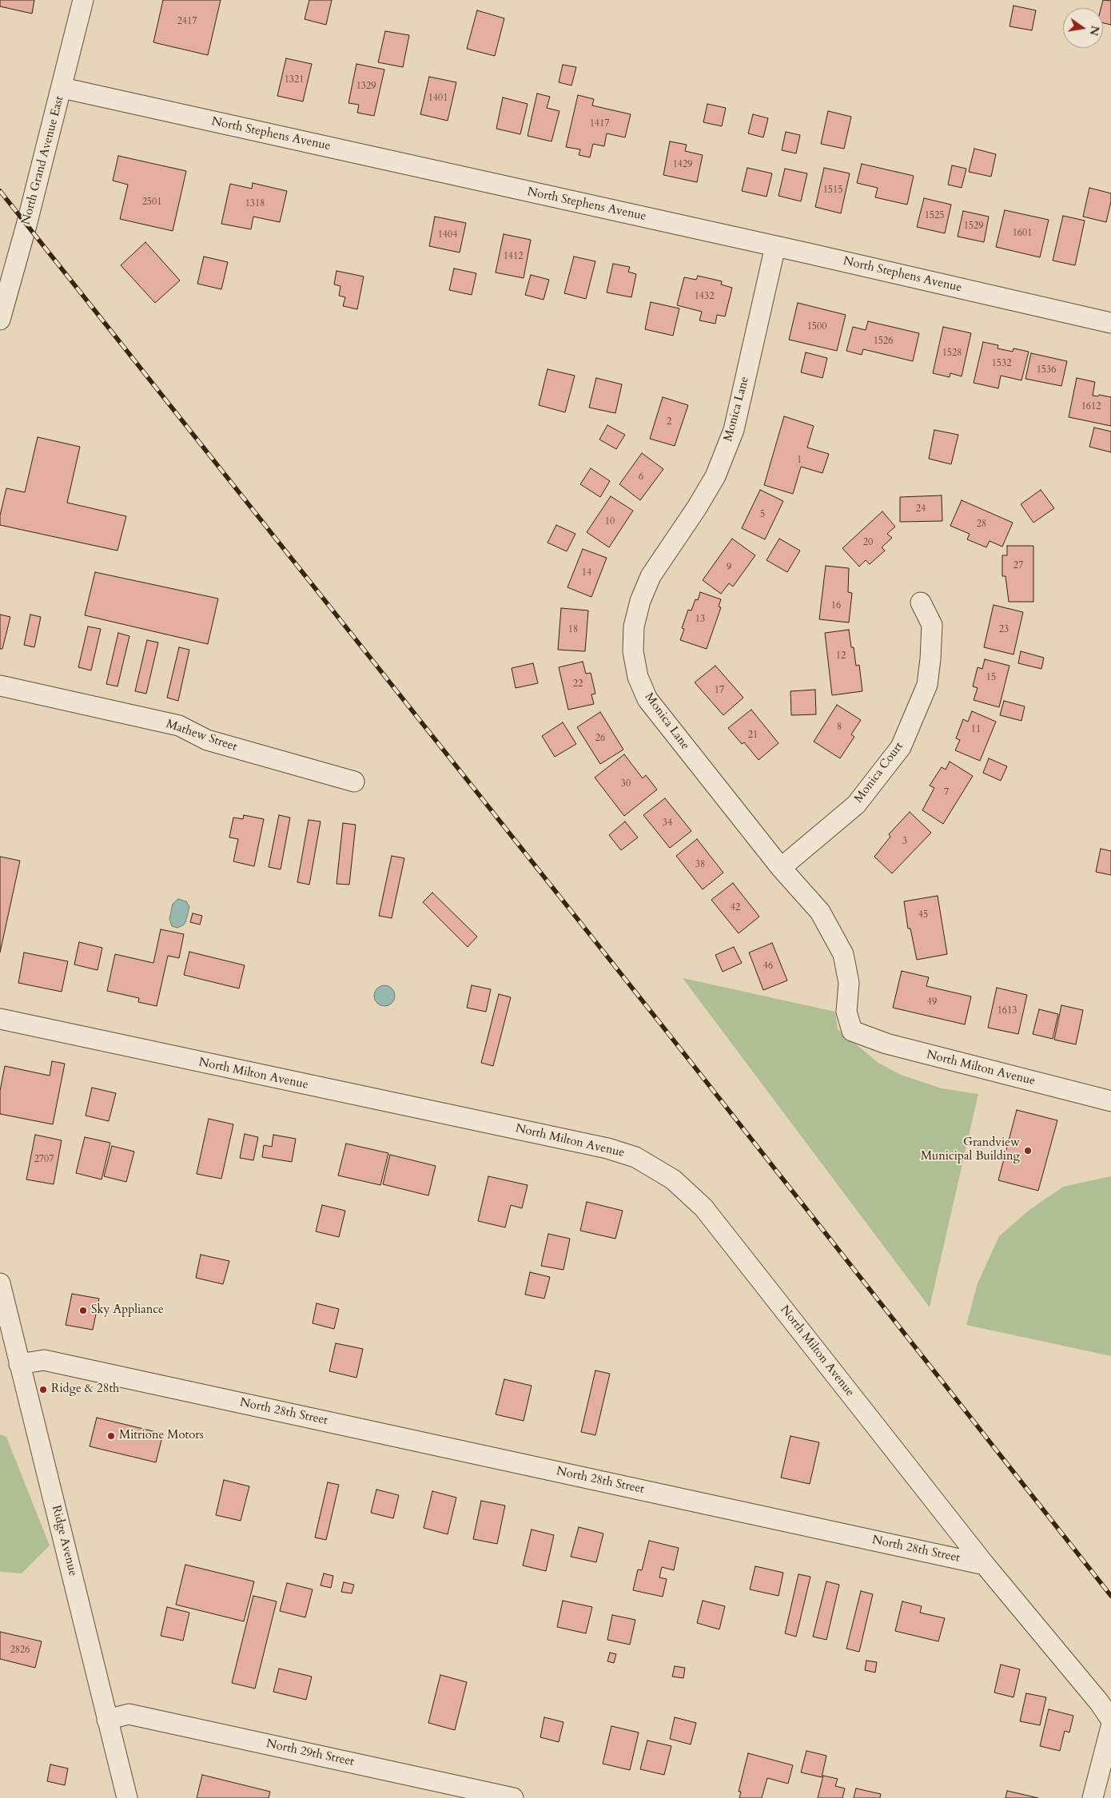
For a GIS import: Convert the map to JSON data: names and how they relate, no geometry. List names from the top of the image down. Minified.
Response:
{"streets":{"street":["North Stephens Avenue","North Grand Avenue East","Monica Lane","Mathew Street","Monica Court","North Milton Avenue","North 28th Street","Ridge Avenue","North 29th Street"]},"crossings":[["North Stephens Avenue","North Grand Avenue East"],["North Stephens Avenue","Monica Lane"],["Monica Lane","Monica Court"],["Monica Lane","North Milton Avenue"],["North Milton Avenue","North 28th Street"],["North 28th Street","Ridge Avenue"],["Ridge Avenue","North 29th Street"]],"places":["Grandview Municipal Building","Sky Appliance","Ridge & 28th","Mitrione Motors"],"house_numbers":["2417","1321","1329","1401","1417","1429","1515","2501","1318","1525","1529","1601","1404","1412","1432","1500","1526","1528","1532","1536","1612","2","1","6","24","5","10","28","20","27","9","14","16","13","18","23","12","15","22","17","8","11","21","26","30","7","34","3","38","42","45","46","49","1613","2707","2826"],"north":"right"}
